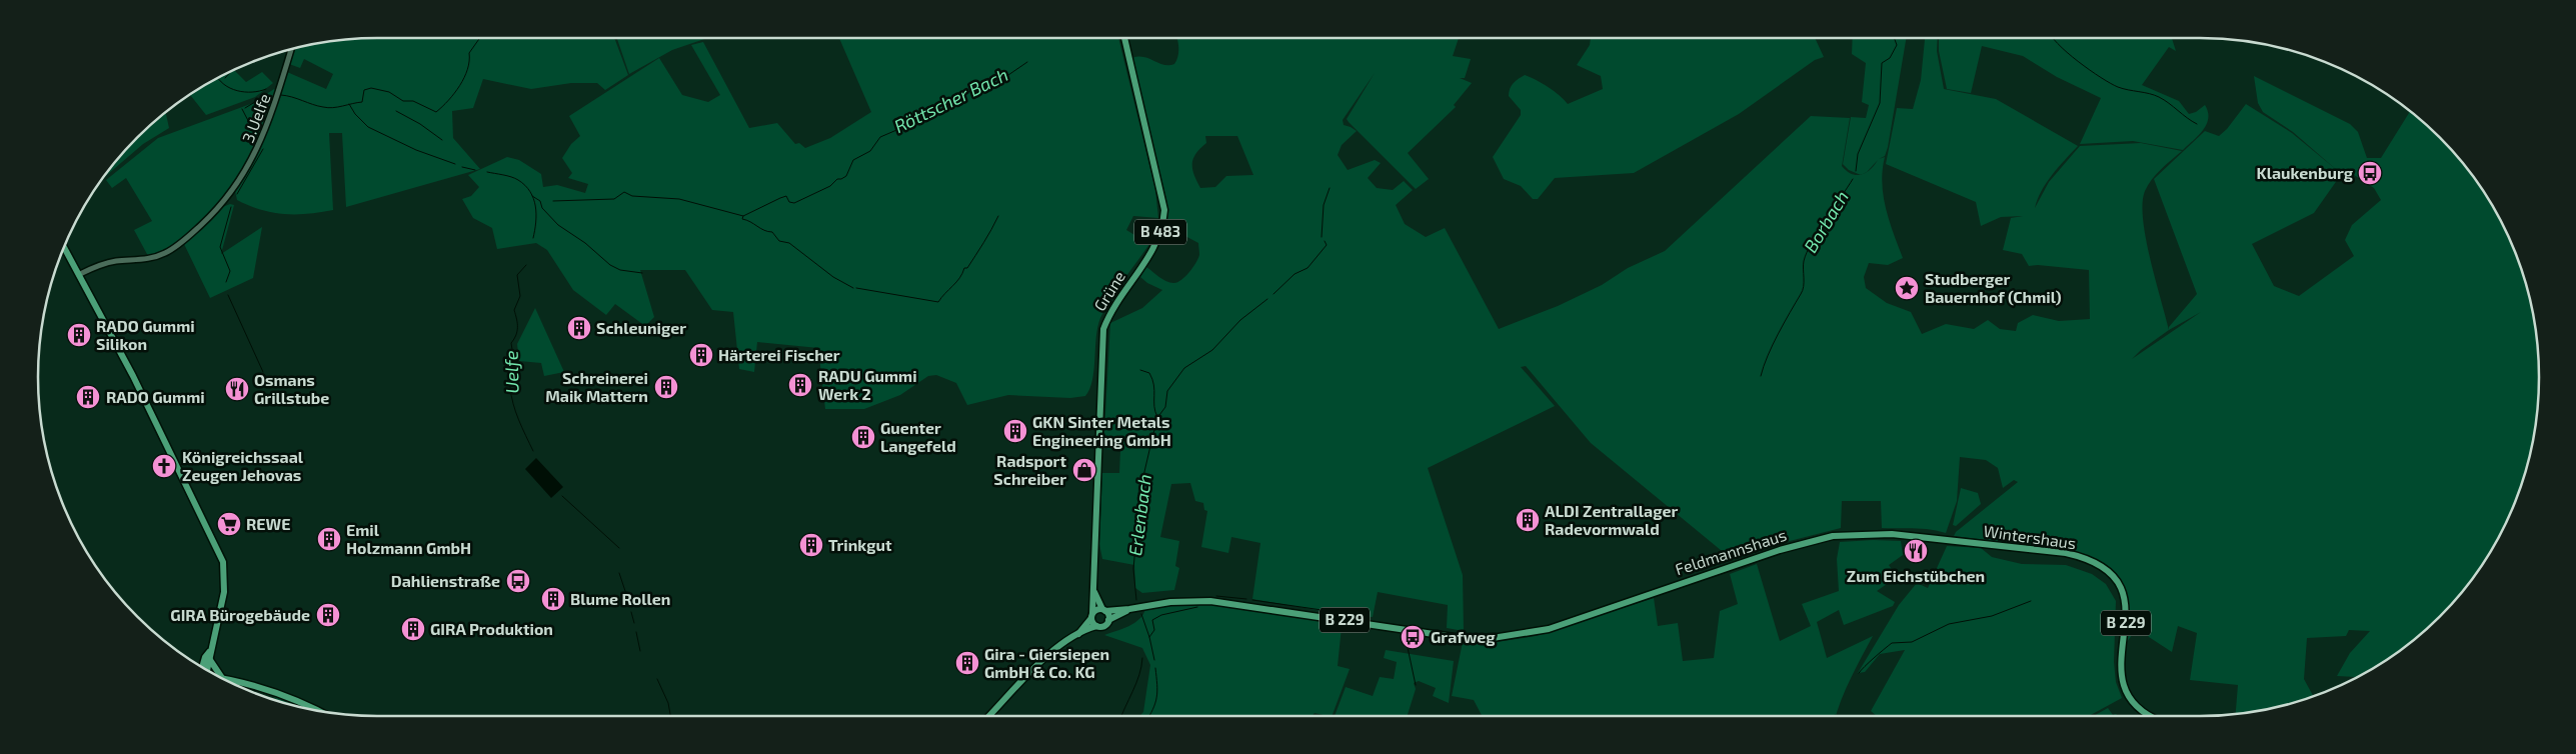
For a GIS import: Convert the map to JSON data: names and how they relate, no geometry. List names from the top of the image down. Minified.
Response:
{"streets":{"main road":["B 483","Grüne","Wintershaus","Feldmannshaus","B 229"],"street":["3.Uelfe"]},"crossings":[["Grüne","B 229"],["Wintershaus","Feldmannshaus"],["Feldmannshaus","B 229"]],"water":["Röttscher Bach","Borbach","Uelfe","Erlenbach"],"places":{"bus stop":["Klaukenburg","Dahlienstraße","Grafweg"],"place":["Studberger Bauernhof (Chmil)"],"building":["Schleuniger","RADO Gummi Silikon","Härterei Fischer","RADU Gummi Werk 2","Schreinerei Maik Mattern","RADO Gummi","GKN Sinter Metals Engineering GmbH","Guenter Langefeld","ALDI Zentrallager Radevormwald","Emil Holzmann GmbH","Trinkgut","Blume Rollen","GIRA Bürogebäude","GIRA Produktion","Gira - Giersiepen GmbH & Co. KG"],"restaurant":["Osmans Grillstube","Zum Eichstübchen"],"church":["Königreichssaal Zeugen Jehovas"],"shop":["Radsport Schreiber"],"supermarket":["REWE"]}}
